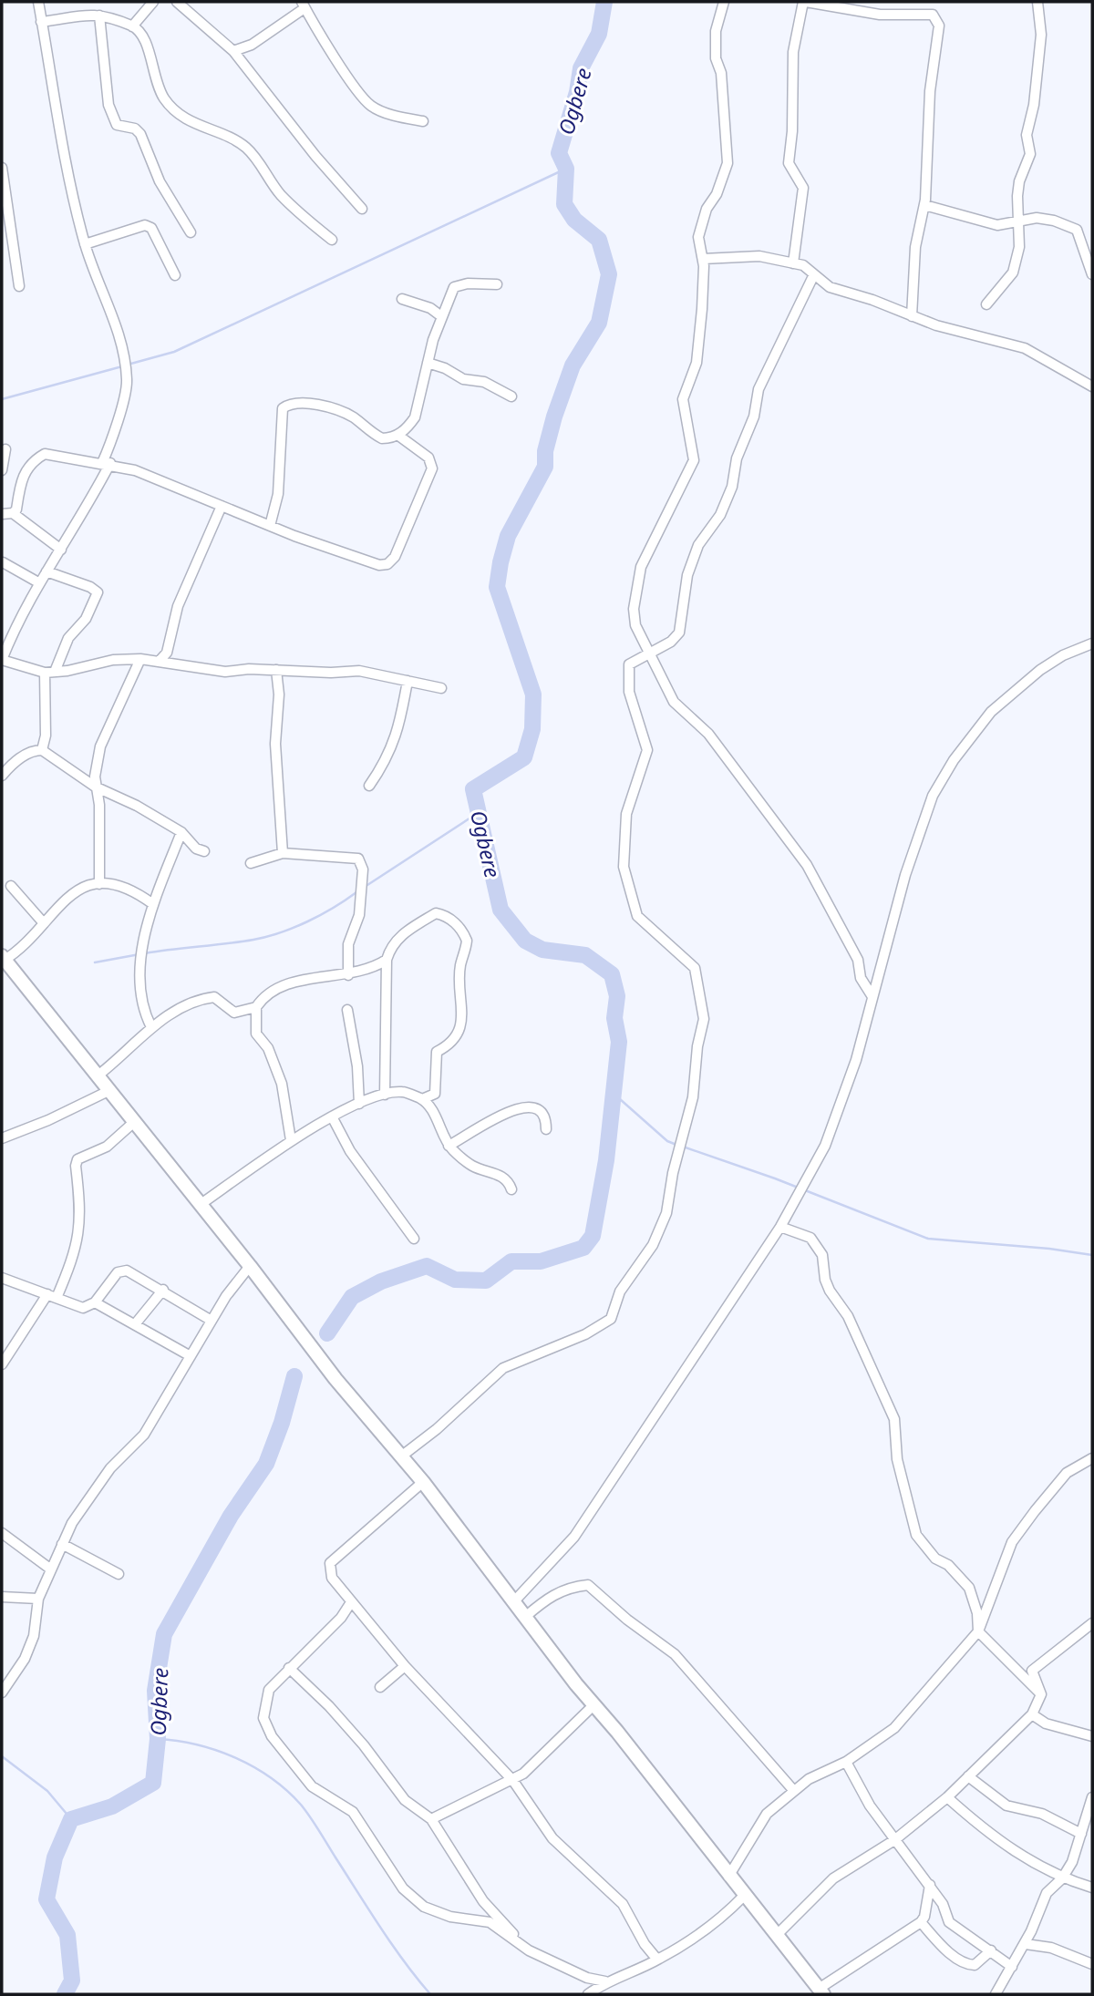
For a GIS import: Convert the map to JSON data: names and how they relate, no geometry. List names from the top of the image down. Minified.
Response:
{"water":["Ogbere"]}
